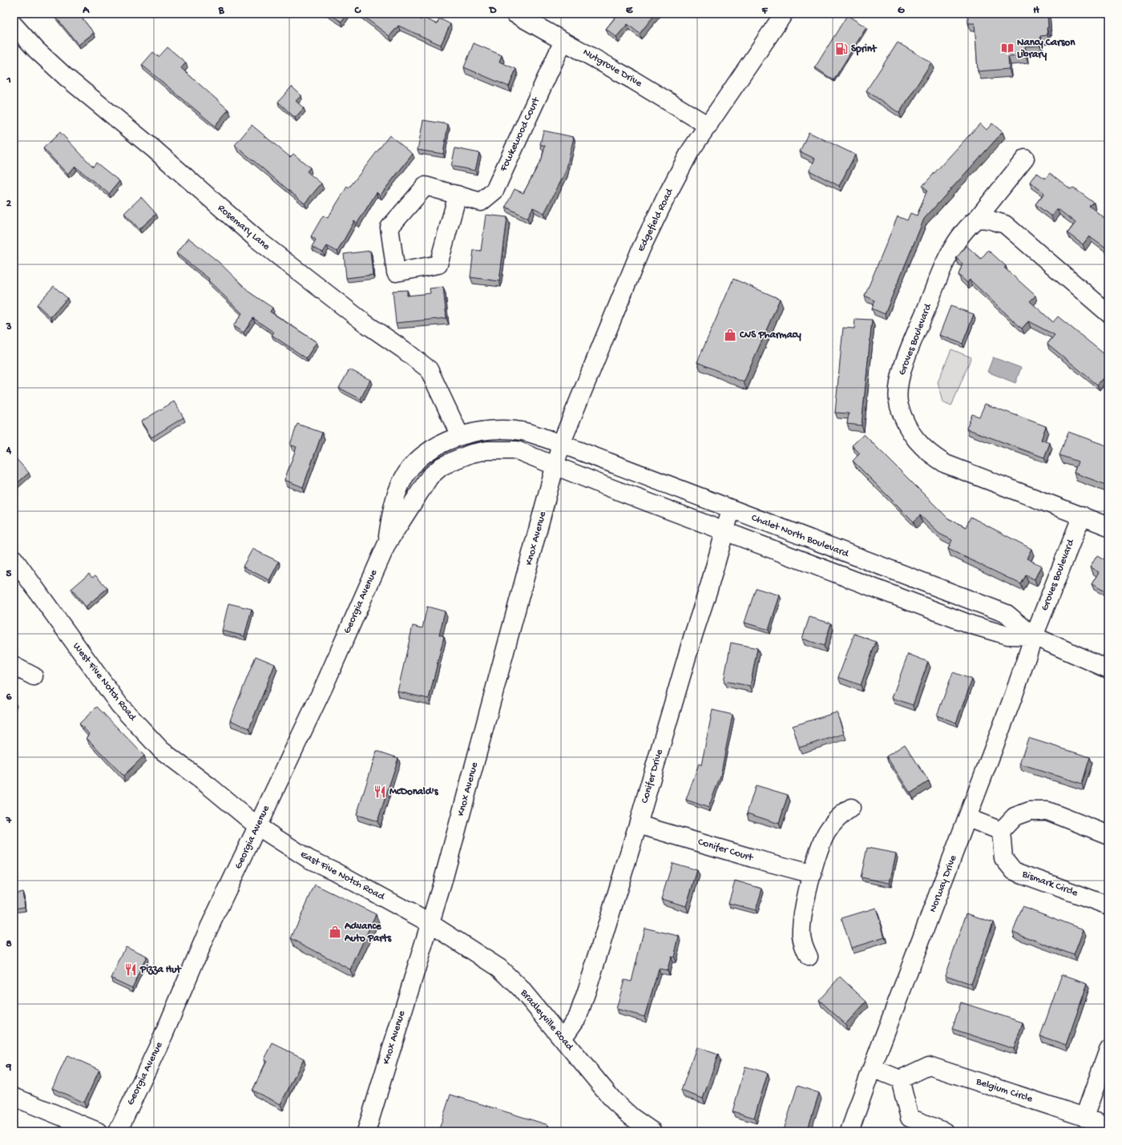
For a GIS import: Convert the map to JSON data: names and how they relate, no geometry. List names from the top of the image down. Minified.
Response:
{"streets":{"street":["Nutgrove Drive","Fowkewood Court","Edgefield Road","Rosemary Lane","Groves Boulevard","Chalet North Boulevard","Knox Avenue","Georgia Avenue","West Five Notch Road","Conifer Drive","Conifer Court","East Five Notch Road","Norway Drive","Bismark Circle","Bradleyville Road","Belgium Circle"]},"crossings":[["Nutgrove Drive","Fowkewood Court"],["Nutgrove Drive","Edgefield Road"],["Edgefield Road","Chalet North Boulevard"],["Edgefield Road","Knox Avenue"],["Edgefield Road","Georgia Avenue"],["Rosemary Lane","Georgia Avenue"],["Groves Boulevard","Chalet North Boulevard"],["Groves Boulevard","Norway Drive"],["Chalet North Boulevard","Knox Avenue"],["Chalet North Boulevard","Georgia Avenue"],["Chalet North Boulevard","Conifer Drive"],["Chalet North Boulevard","Norway Drive"],["Knox Avenue","Georgia Avenue"],["Knox Avenue","East Five Notch Road"],["Knox Avenue","Bradleyville Road"],["Georgia Avenue","West Five Notch Road"],["Georgia Avenue","East Five Notch Road"],["West Five Notch Road","East Five Notch Road"],["Conifer Drive","Conifer Court"],["Conifer Drive","Bradleyville Road"],["East Five Notch Road","Bradleyville Road"]],"places":{"library":["Nancy Carson Library"],"fuel station":["Sprint"],"shop":["CVS Pharmacy","Advance Auto Parts"],"restaurant":["McDonald's","Pizza Hut"]},"grid":{"columns":["A","B","C","D","E","F","G","H"],"rows":["1","2","3","4","5","6","7","8","9"]}}
